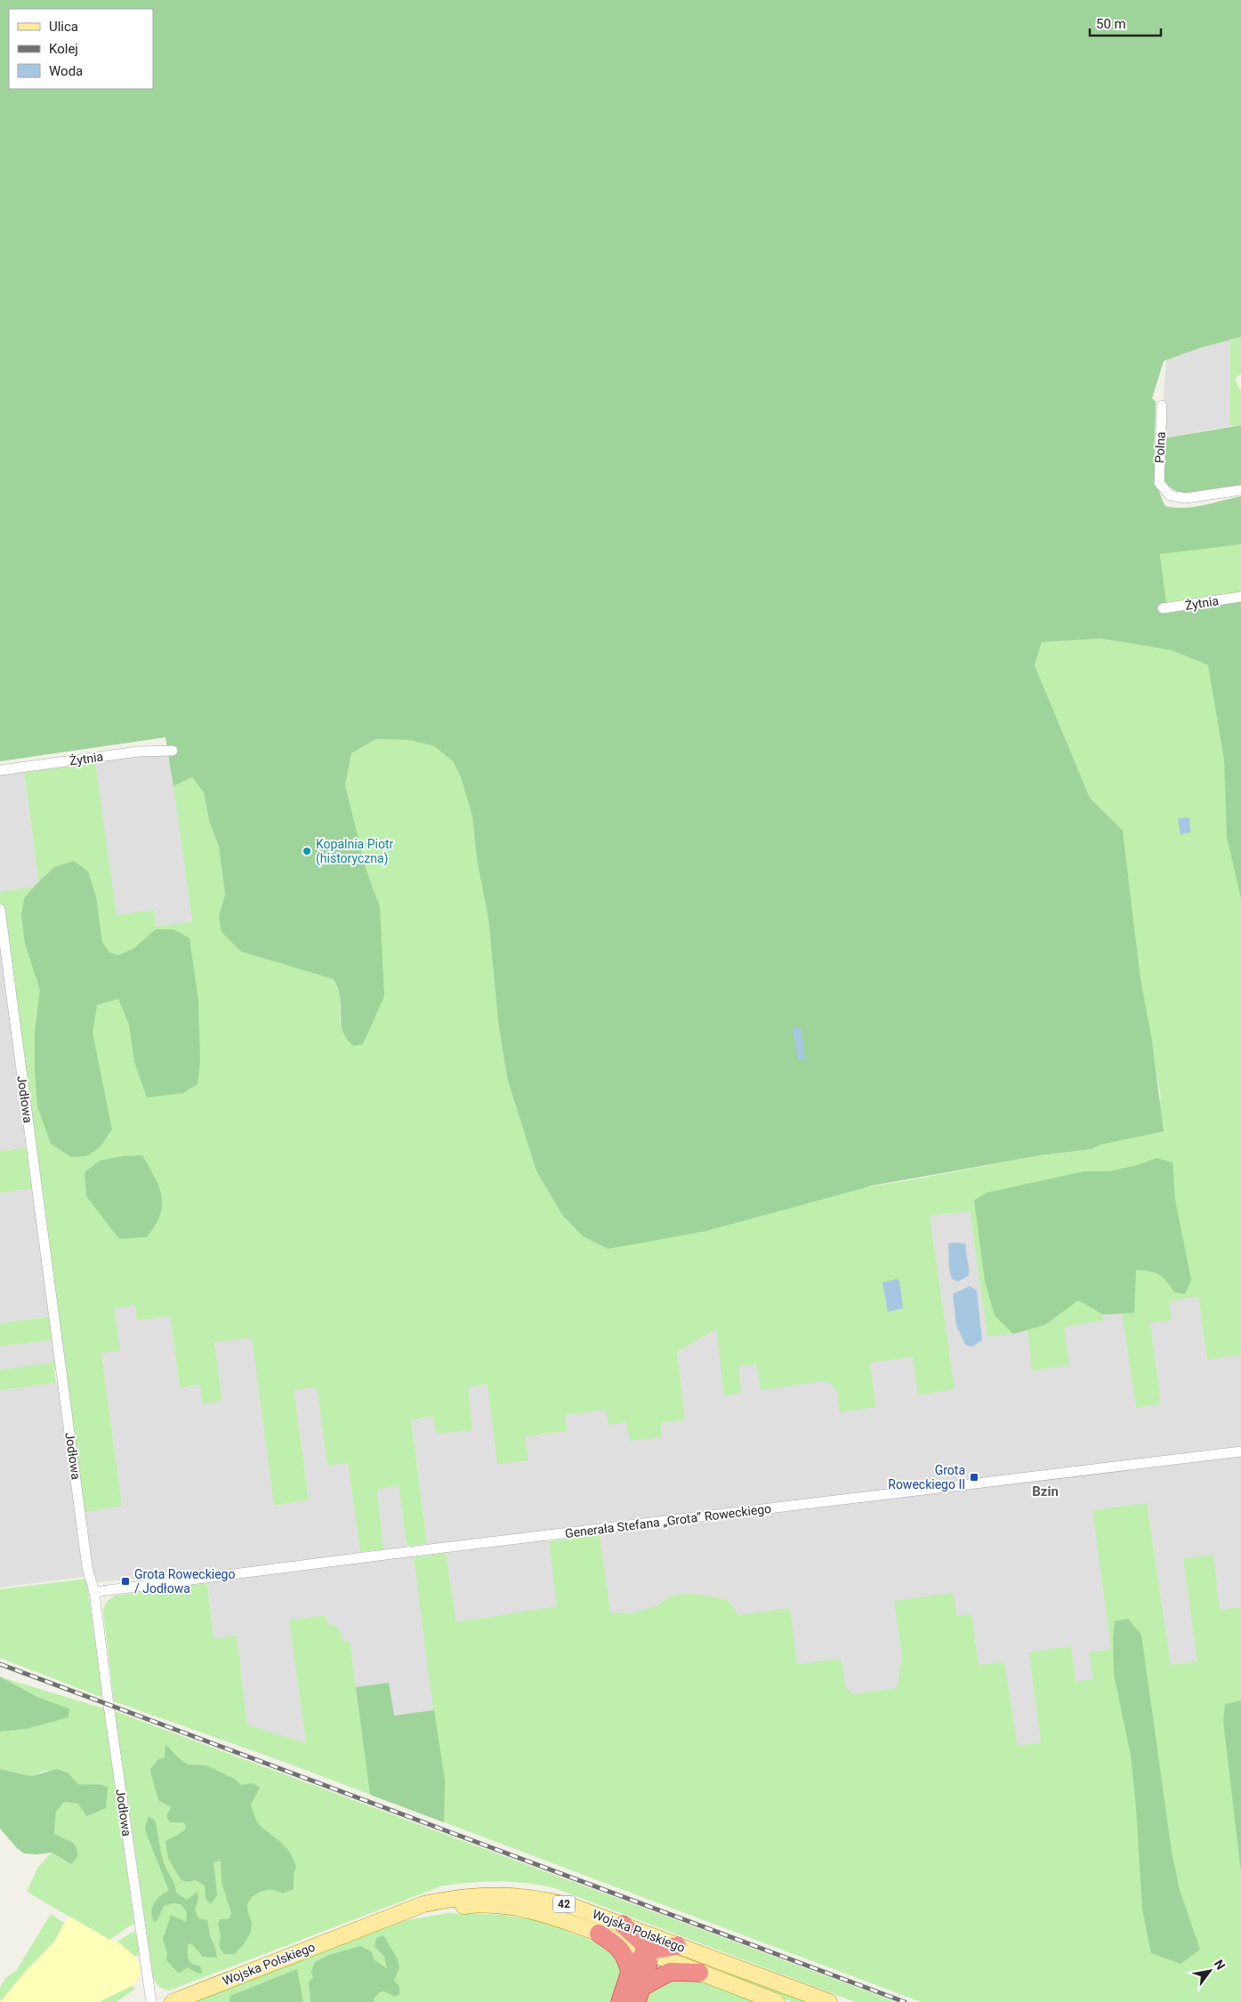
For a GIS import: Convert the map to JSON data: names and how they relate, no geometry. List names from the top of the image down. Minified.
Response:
{"streets":{"main road":["42","Wojska Polskiego"],"street":["Polna","Żytnia","Jodłowa","Generała Stefana „Grota” Roweckiego"]},"crossings":[["Jodłowa","Generała Stefana „Grota” Roweckiego"]],"districts":["Bzin"],"places":{"other":["Kopalnia Piotr (historyczna)"],"transit":["Grota Roweckiego II","Grota Roweckiego / Jodłowa"]},"legend":["Ulica","Kolej","Woda"],"scale_bar":"50 m","north":"top right"}
